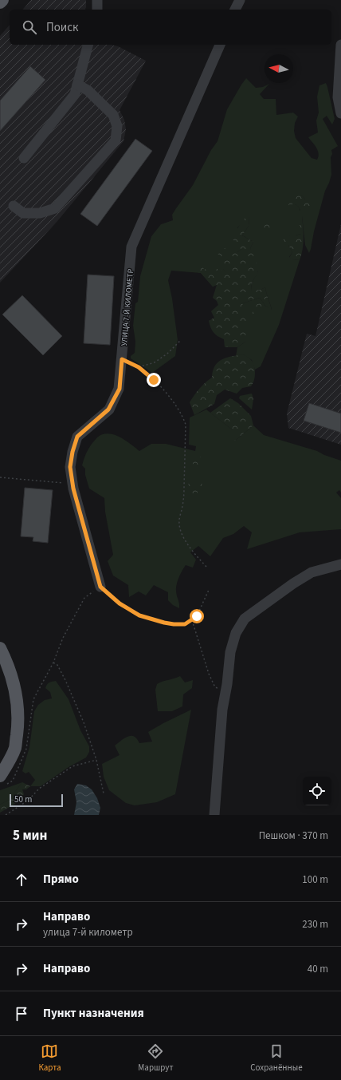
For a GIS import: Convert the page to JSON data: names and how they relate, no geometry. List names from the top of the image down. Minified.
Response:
{"streets":{"lane":["УЛИЦА 7-Й КИЛОМЕТР"]},"scale_bar":"50 m","north":"left","page":{"search":"Поиск","scale":"50 m","heading":["5 мин","Пешком · 370 m"],"list":[["Прямо","100 m"],["Направо","улица 7-й километр","230 m"],["Направо","40 m"],"Пункт назначения"],"nav":["Карта","Маршрут","Сохранённые"]}}
